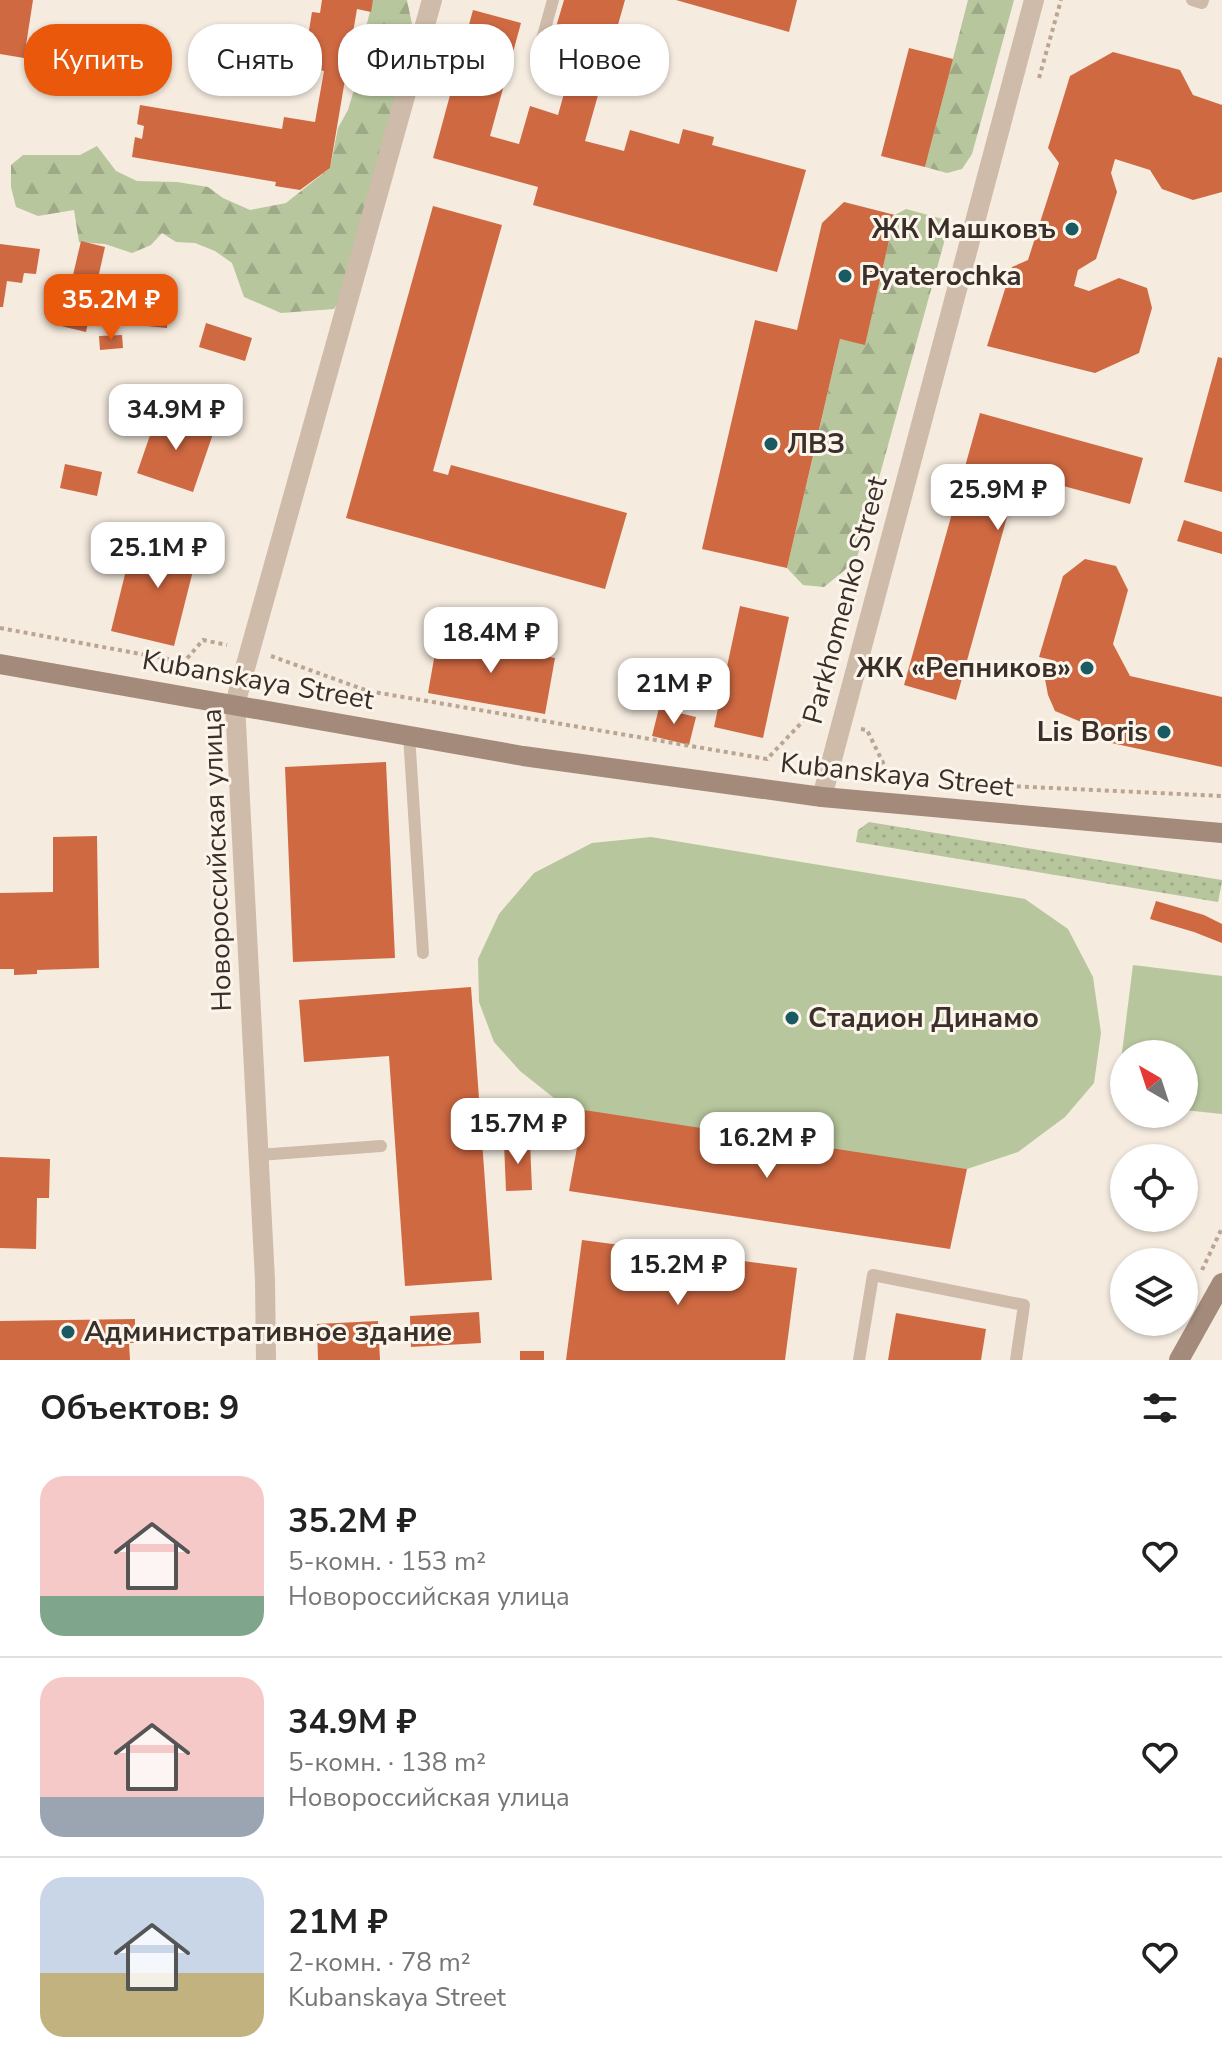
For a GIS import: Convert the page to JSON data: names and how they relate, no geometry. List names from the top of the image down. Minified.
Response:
{"streets":{"main road":["Kubanskaya Street"],"street":["Parkhomenko Street","Новороссийская улица"]},"crossings":[["Parkhomenko Street","Kubanskaya Street"],["Kubanskaya Street","Новороссийская улица"]],"places":["ЖК Машковъ","Pyaterochka","ЛВЗ","ЖК «Репников»","Lis Boris","Стадион Динамо","Административное здание"],"north":"top left","page":{"chip":["Купить","Снять","Фильтры","Новое"],"price":["35.2M ₽","34.9M ₽","25.9M ₽","25.1M ₽","18.4M ₽","21M ₽","15.7M ₽","16.2M ₽","15.2M ₽"],"heading":"Объектов: 9","list":[{"name":"35.2M ₽","note":"5-комн. · 153 m² · Новороссийская улица"},{"name":"34.9M ₽","note":"5-комн. · 138 m² · Новороссийская улица"},{"name":"21M ₽","note":"2-комн. · 78 m² · Kubanskaya Street"}]}}
